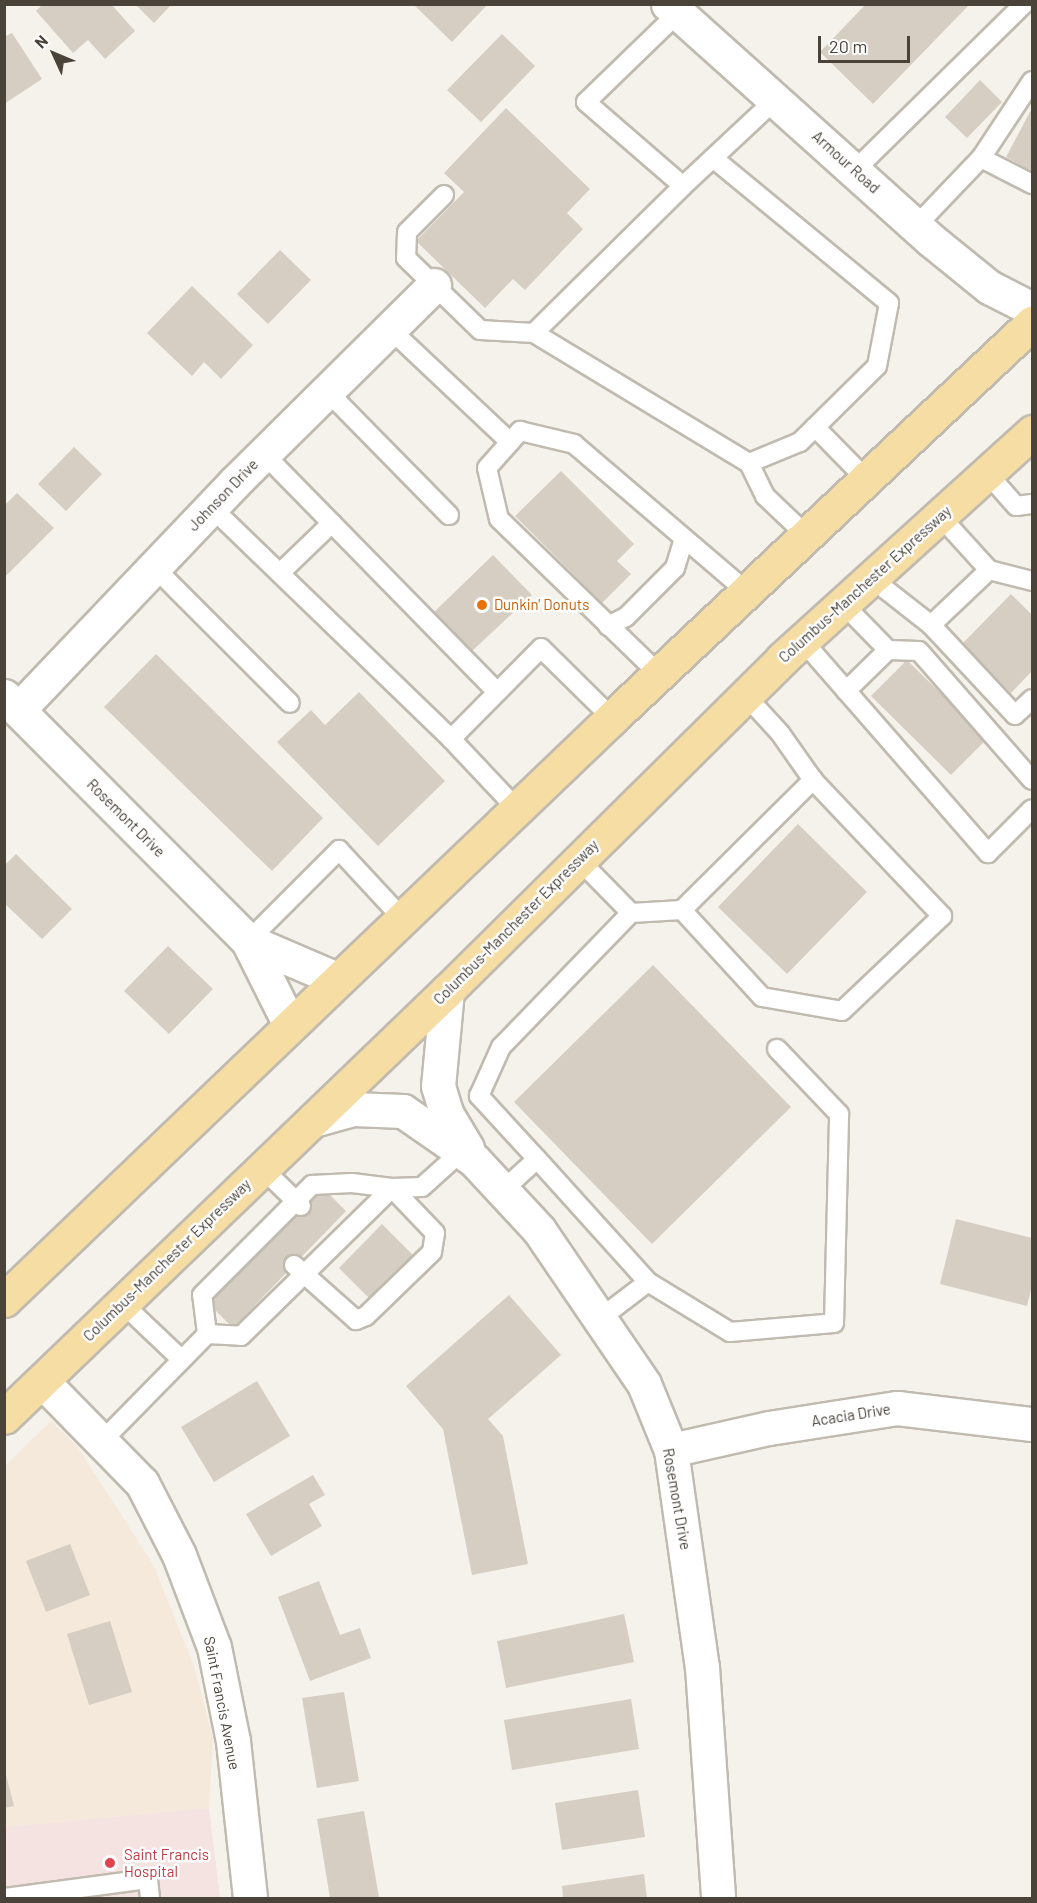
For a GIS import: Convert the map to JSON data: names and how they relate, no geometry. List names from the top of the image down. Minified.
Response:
{"streets":{"main road":["Columbus-Manchester Expressway"],"street":["Armour Road","Johnson Drive","Rosemont Drive","Acacia Drive","Saint Francis Avenue"]},"crossings":[["Johnson Drive","Rosemont Drive"],["Columbus-Manchester Expressway","Rosemont Drive"],["Columbus-Manchester Expressway","Saint Francis Avenue"],["Rosemont Drive","Acacia Drive"]],"places":["Dunkin' Donuts","Saint Francis Hospital"],"scale_bar":"20 m","north":"top left"}
